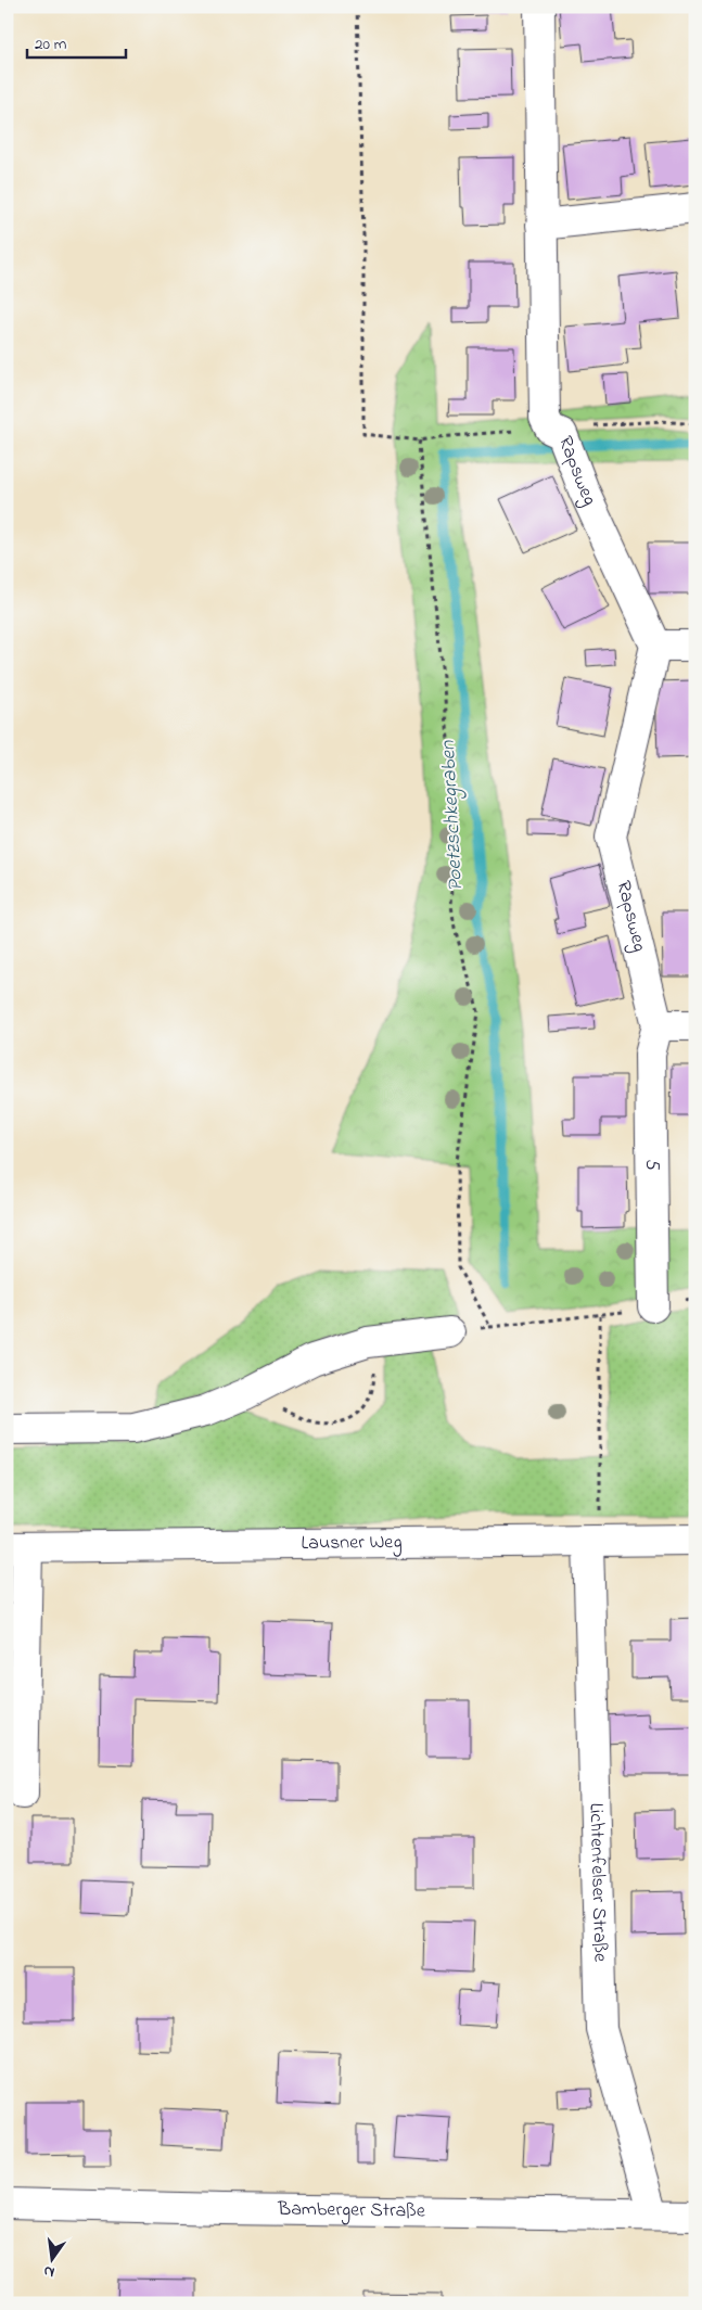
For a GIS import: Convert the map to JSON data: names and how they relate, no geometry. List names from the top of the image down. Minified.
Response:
{"streets":{"street":["Rapsweg","5","Lausner Weg","Lichtenfelser Straße","Bamberger Straße"]},"crossings":[["Rapsweg","5"],["Lausner Weg","Lichtenfelser Straße"],["Lichtenfelser Straße","Bamberger Straße"]],"water":["Poetzschkegraben"],"scale_bar":"20 m","north":"bottom"}
